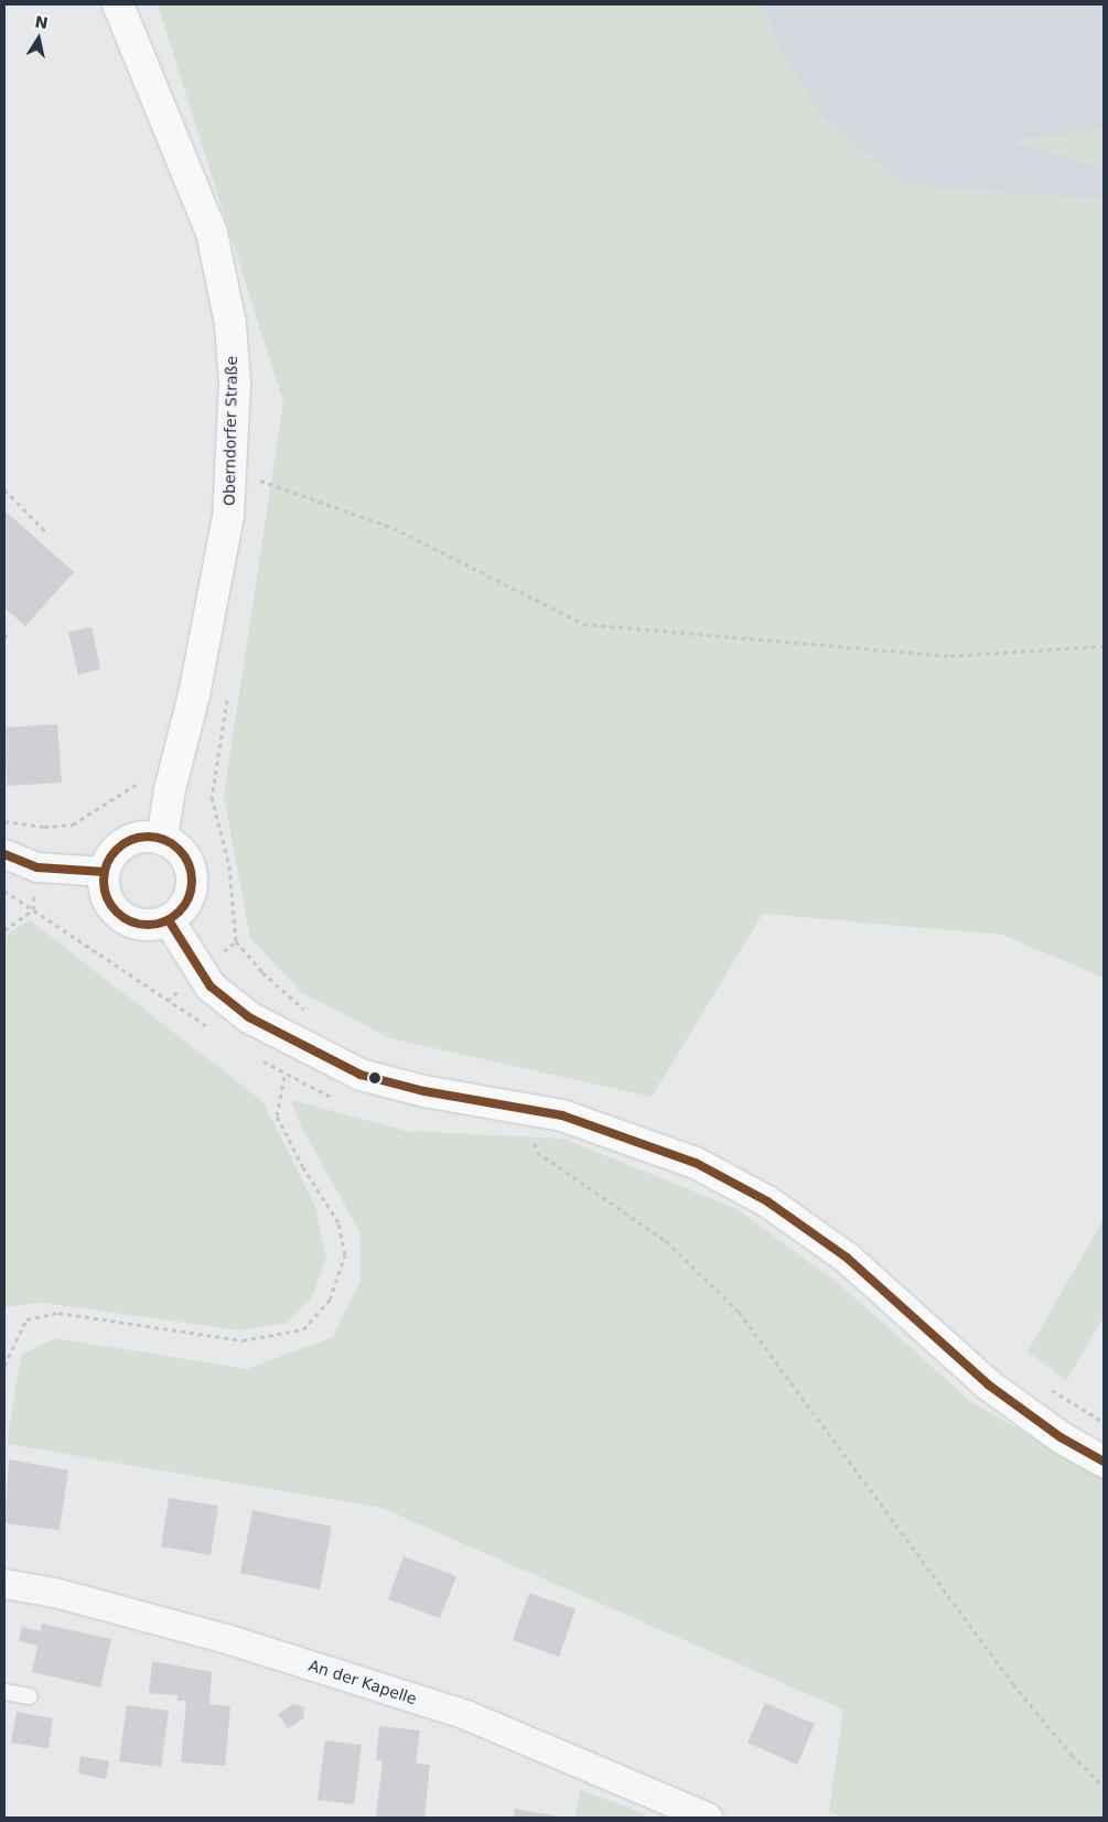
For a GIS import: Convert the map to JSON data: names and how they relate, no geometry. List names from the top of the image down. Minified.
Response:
{"streets":{"street":["Oberndorfer Straße","An der Kapelle"]},"north":"top"}
